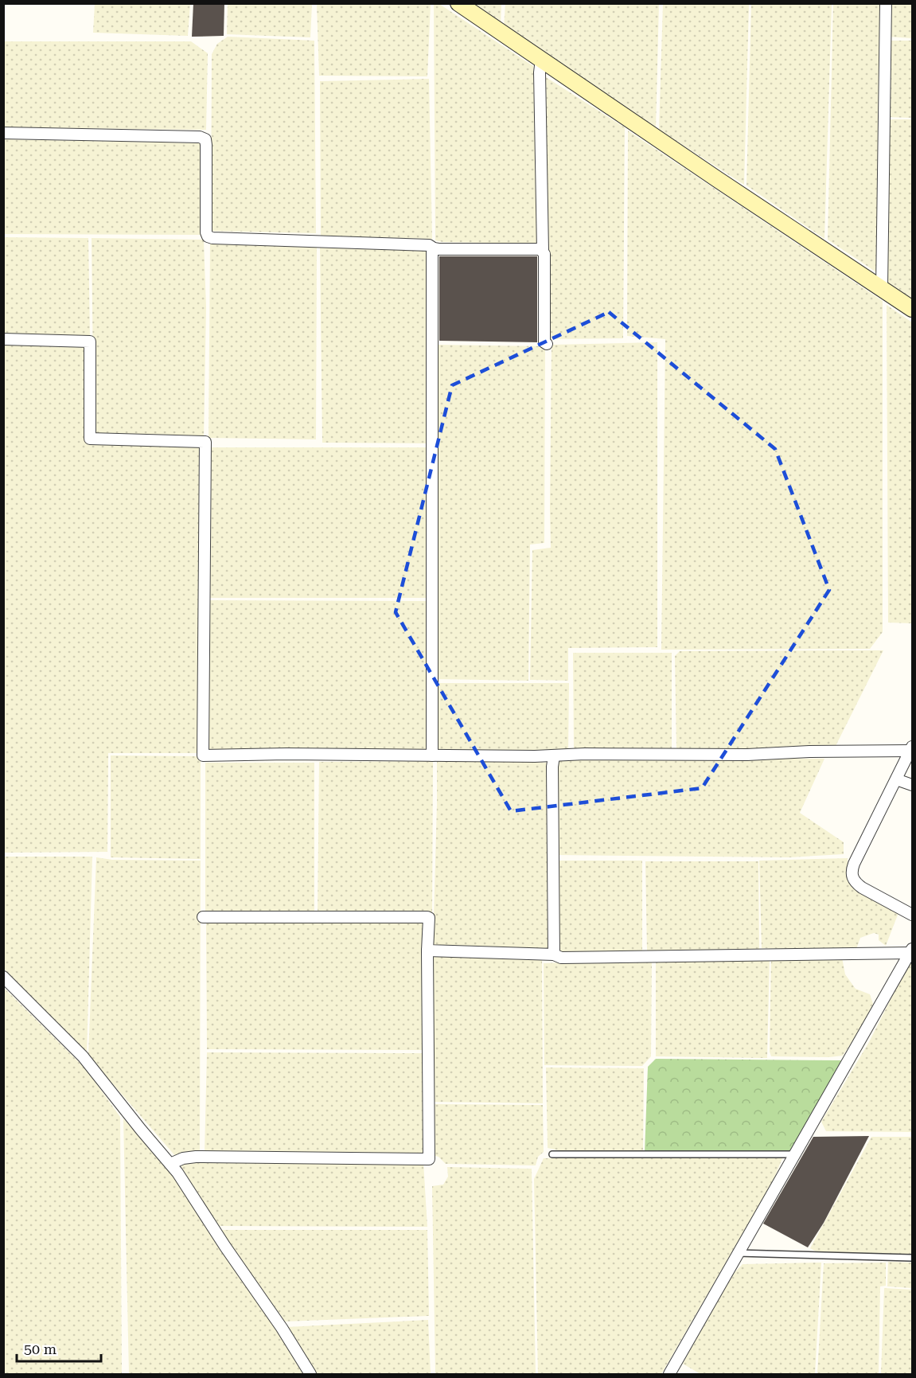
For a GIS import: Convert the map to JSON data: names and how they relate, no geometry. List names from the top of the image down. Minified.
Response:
{"scale_bar":"50 m"}
